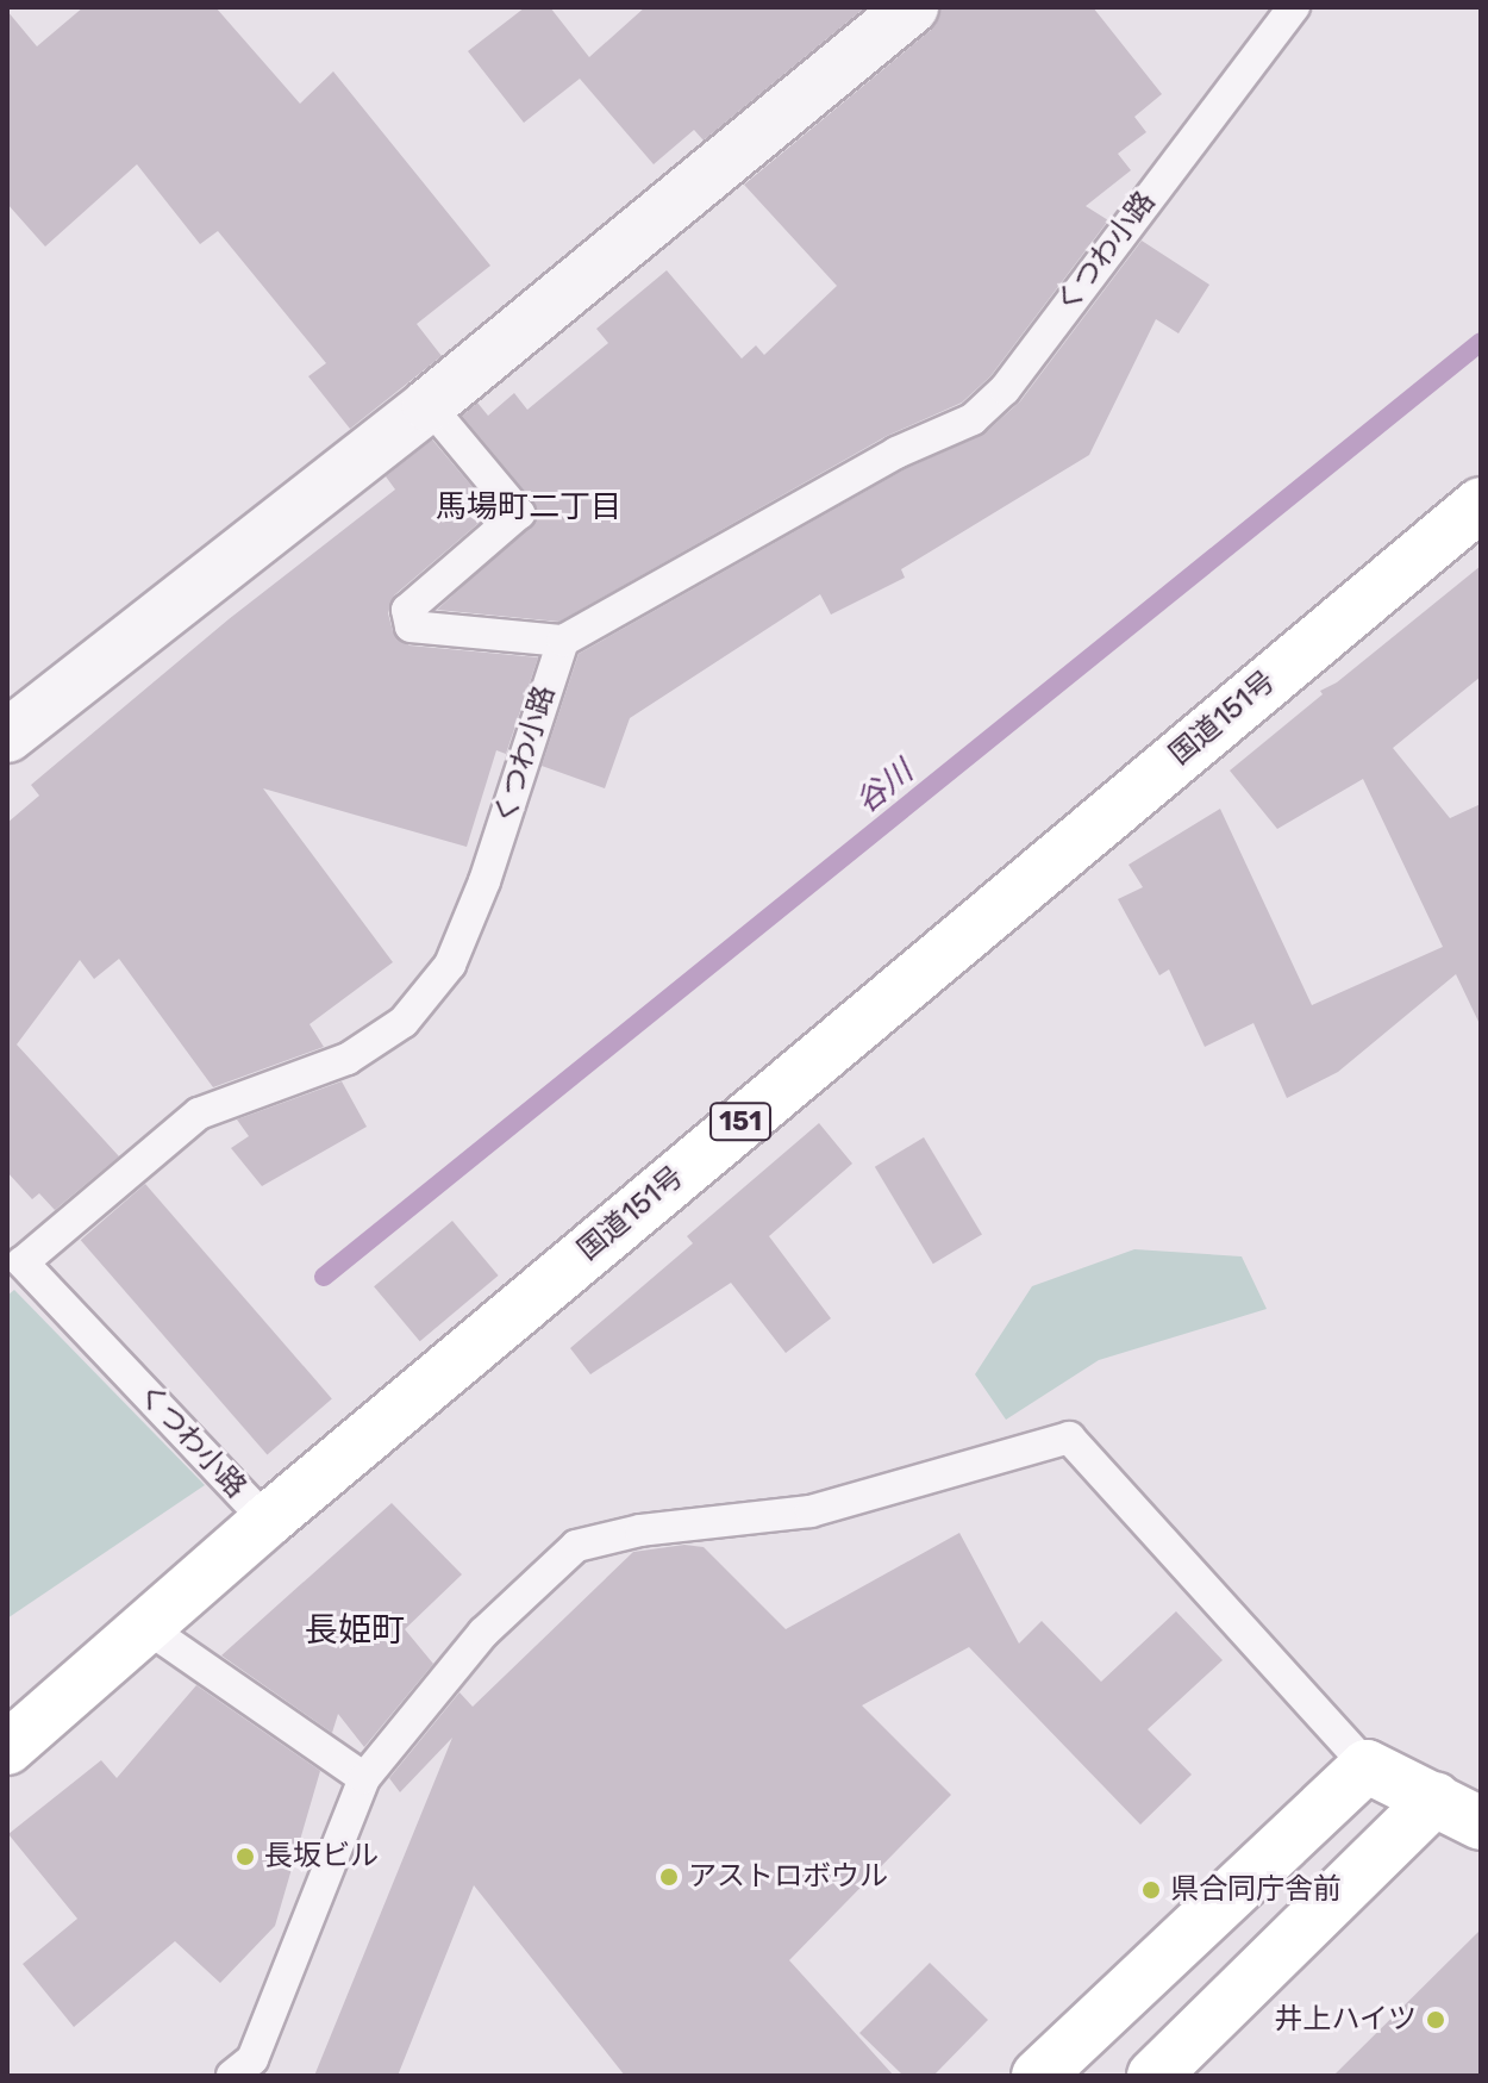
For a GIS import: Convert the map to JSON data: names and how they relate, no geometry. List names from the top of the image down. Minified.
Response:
{"streets":{"main road":["国道151号","151"],"lane":["くつわ小路"]},"crossings":[["くつわ小路","国道151号"]],"districts":["馬場町二丁目","長姫町"],"water":["谷川"],"places":["長坂ビル","アストロボウル","県合同庁舎前","井上ハイツ"]}
